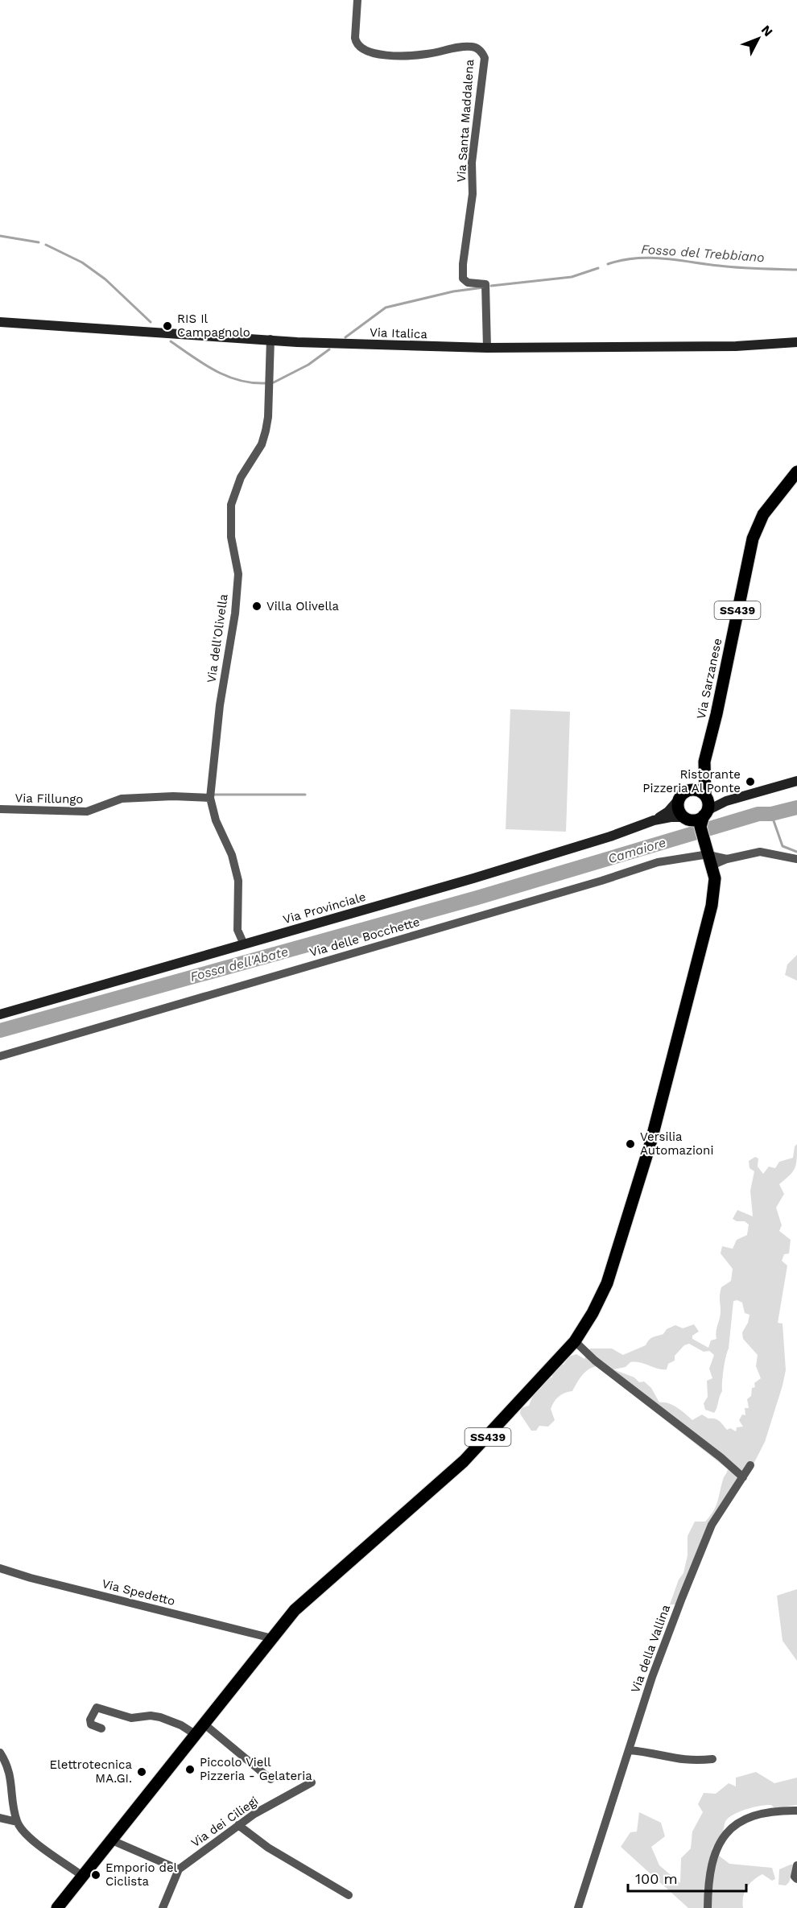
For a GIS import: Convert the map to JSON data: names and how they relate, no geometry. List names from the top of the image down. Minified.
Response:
{"streets":{"main road":["Via Italica","SS439","Via Sarzanese","Via Provinciale"],"street":["Via Santa Maddalena","Via dell'Olivella","Via Fillungo","Via delle Bocchette","Via Spedetto","Via della Vallina","Via dei Ciliegi"]},"crossings":[["Via Santa Maddalena","Via Italica"],["Via Italica","Via dell'Olivella"],["SS439","Via Sarzanese"],["SS439","Via Provinciale"],["SS439","Via delle Bocchette"],["SS439","Via Spedetto"],["Via dell'Olivella","Via Fillungo"],["Via dell'Olivella","Via Provinciale"],["Via Sarzanese","Via Provinciale"]],"water":["Fosso del Trebbiano","Camaiore","Fossa dell'Abate"],"places":["RIS Il Campagnolo","Villa Olivella","Ristorante Pizzeria Al Ponte","Versilia Automazioni","Piccolo Viell Pizzeria - Gelateria","Elettrotecnica MA.GI.","Emporio del Ciclista"],"scale_bar":"100 m","north":"top right"}
